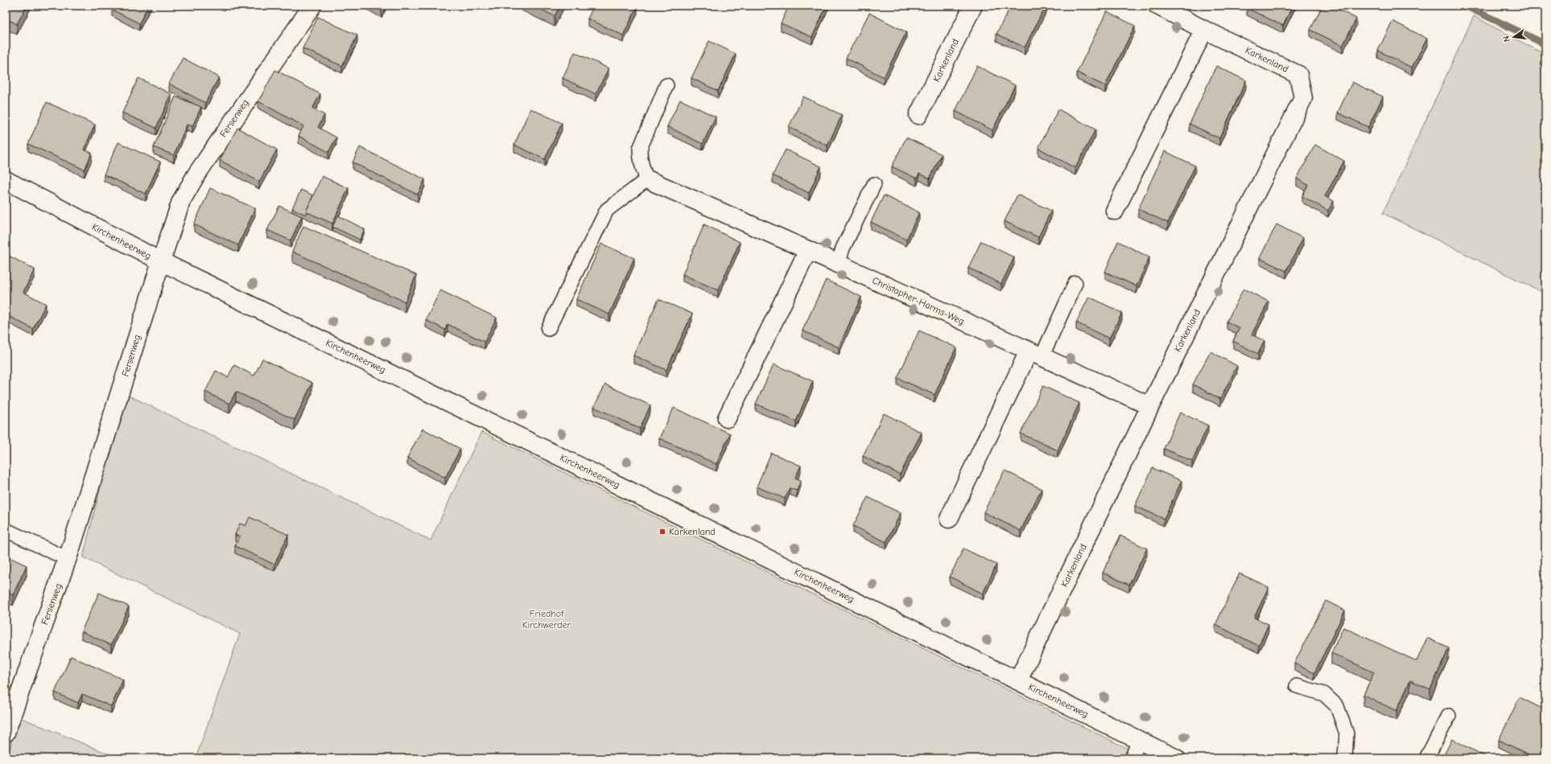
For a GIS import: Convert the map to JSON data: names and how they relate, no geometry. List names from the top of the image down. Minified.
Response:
{"streets":{"street":["Karkenland","Fersenweg","Kirchenheerweg","Christopher-Harms-Weg"]},"crossings":[["Karkenland","Kirchenheerweg"],["Karkenland","Christopher-Harms-Weg"],["Fersenweg","Kirchenheerweg"]],"parks":["Friedhof Kirchwerder"],"places":{"transit":["Karkenland"]},"north":"left"}
